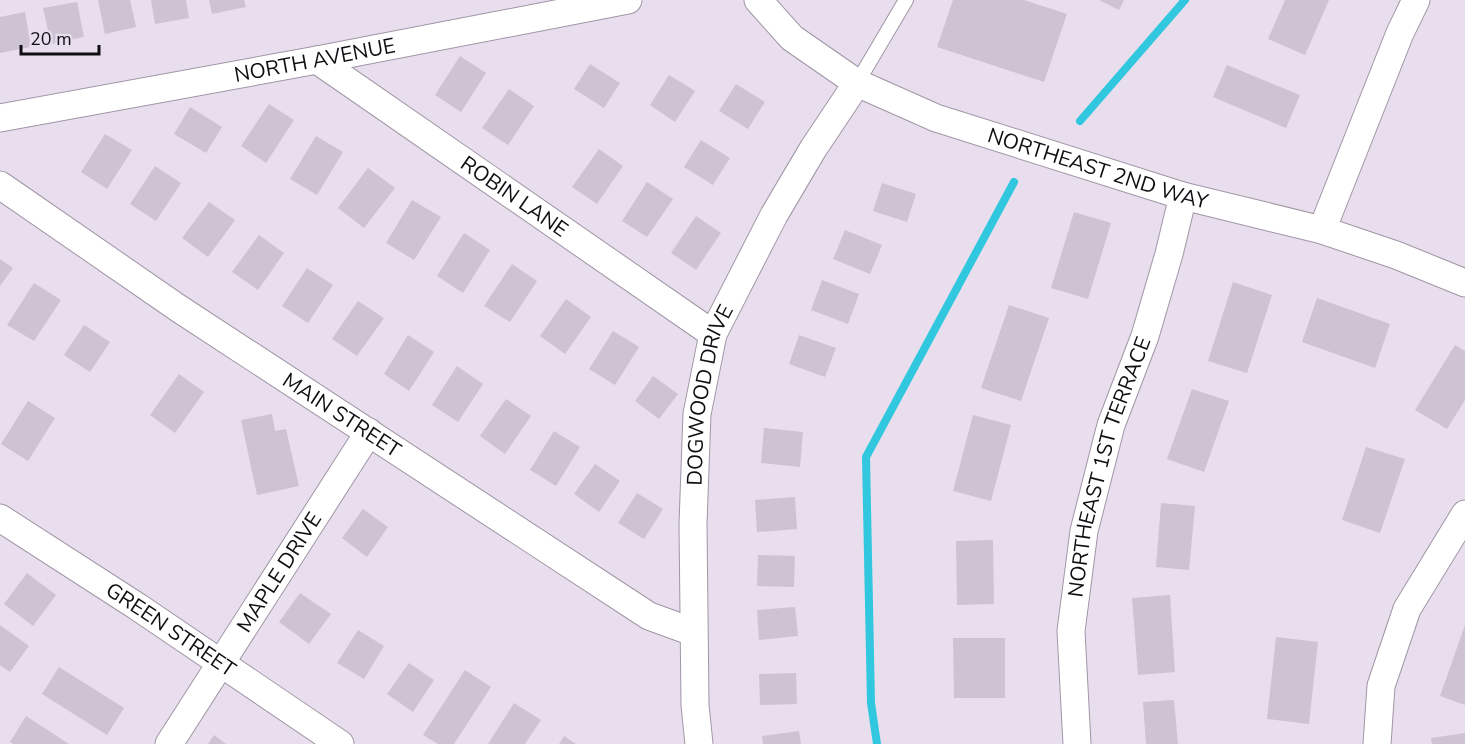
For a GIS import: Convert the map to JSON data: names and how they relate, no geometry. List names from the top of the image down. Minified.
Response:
{"streets":{"street":["NORTH AVENUE","NORTHEAST 2ND WAY","ROBIN LANE","DOGWOOD DRIVE","MAIN STREET","NORTHEAST 1ST TERRACE","MAPLE DRIVE","GREEN STREET"]},"crossings":[["NORTH AVENUE","ROBIN LANE"],["NORTHEAST 2ND WAY","DOGWOOD DRIVE"],["NORTHEAST 2ND WAY","NORTHEAST 1ST TERRACE"],["ROBIN LANE","DOGWOOD DRIVE"],["DOGWOOD DRIVE","MAIN STREET"],["MAIN STREET","MAPLE DRIVE"],["MAPLE DRIVE","GREEN STREET"]],"scale_bar":"20 m"}
